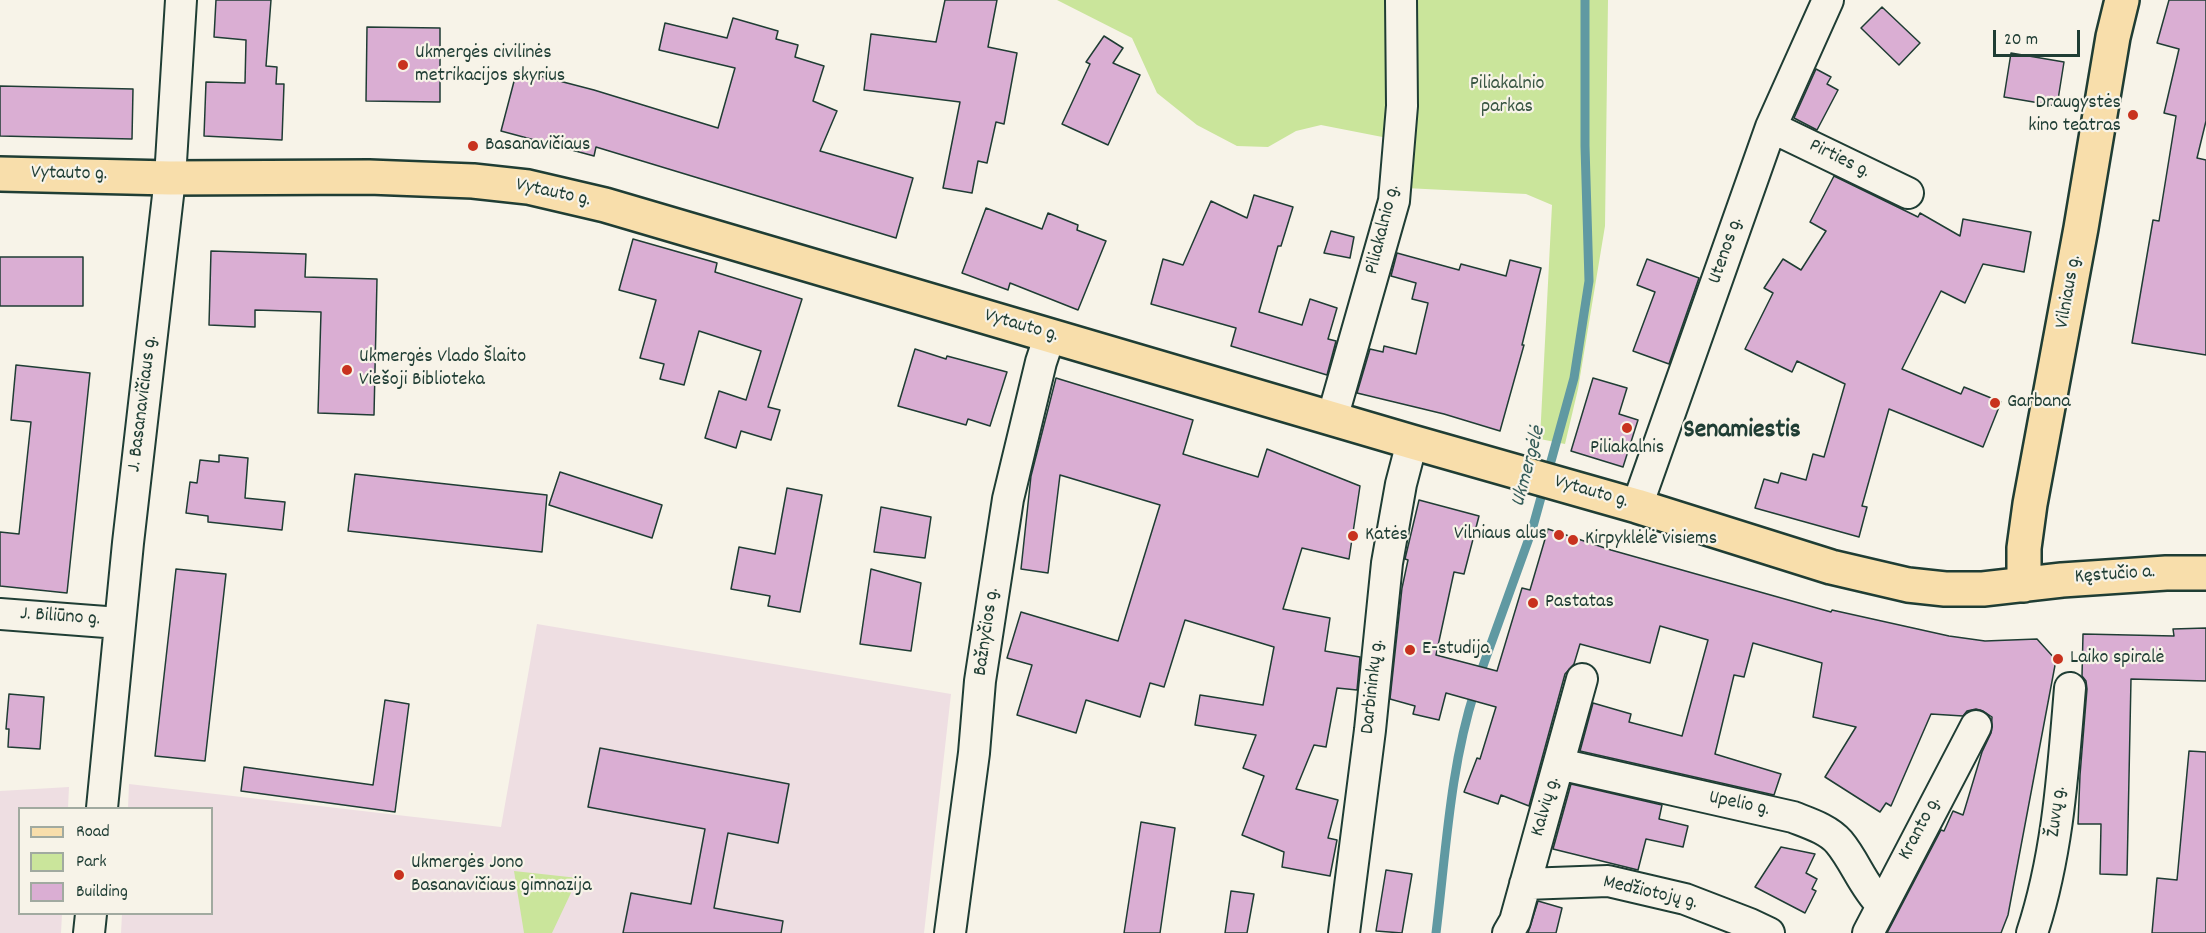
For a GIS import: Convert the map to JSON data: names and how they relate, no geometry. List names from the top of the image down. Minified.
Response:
{"streets":{"main road":["Vytauto g.","Vilniaus g.","Kęstučio a."],"street":["Pirties g.","Piliakalnio g.","Utenos g.","J. Basanavičiaus g.","J. Biliūno g.","Bažnyčios g.","Darbininkų g.","Upelio g.","Kalvių g.","Žuvų g.","Kranto g.","Medžiotojų g."]},"crossings":[["Pirties g.","Utenos g."],["Vytauto g.","Piliakalnio g."],["Vytauto g.","Utenos g."],["Vytauto g.","Vilniaus g."],["Vytauto g.","J. Basanavičiaus g."],["Vytauto g.","Kęstučio a."],["Vytauto g.","Bažnyčios g."],["Vytauto g.","Darbininkų g."],["Vilniaus g.","Kęstučio a."],["J. Basanavičiaus g.","J. Biliūno g."],["Upelio g.","Kalvių g."],["Upelio g.","Kranto g."],["Kalvių g.","Medžiotojų g."]],"districts":["Senamiestis"],"water":["Ukmergėlė"],"parks":["Piliakalnio parkas"],"places":["Ukmergės civilinės metrikacijos skyrius","Draugystės kino teatras","Basanavičiaus","Ukmergės Vlado Šlaito Viešoji Biblioteka","Garbana","Piliakalnis","Vilniaus alus","Katės","Kirpyklėlė visiems","Pastatas","E-studija","Laiko spiralė","Ukmergės Jono Basanavičiaus gimnazija"],"legend":["Road","Park","Building"],"scale_bar":"20 m"}
